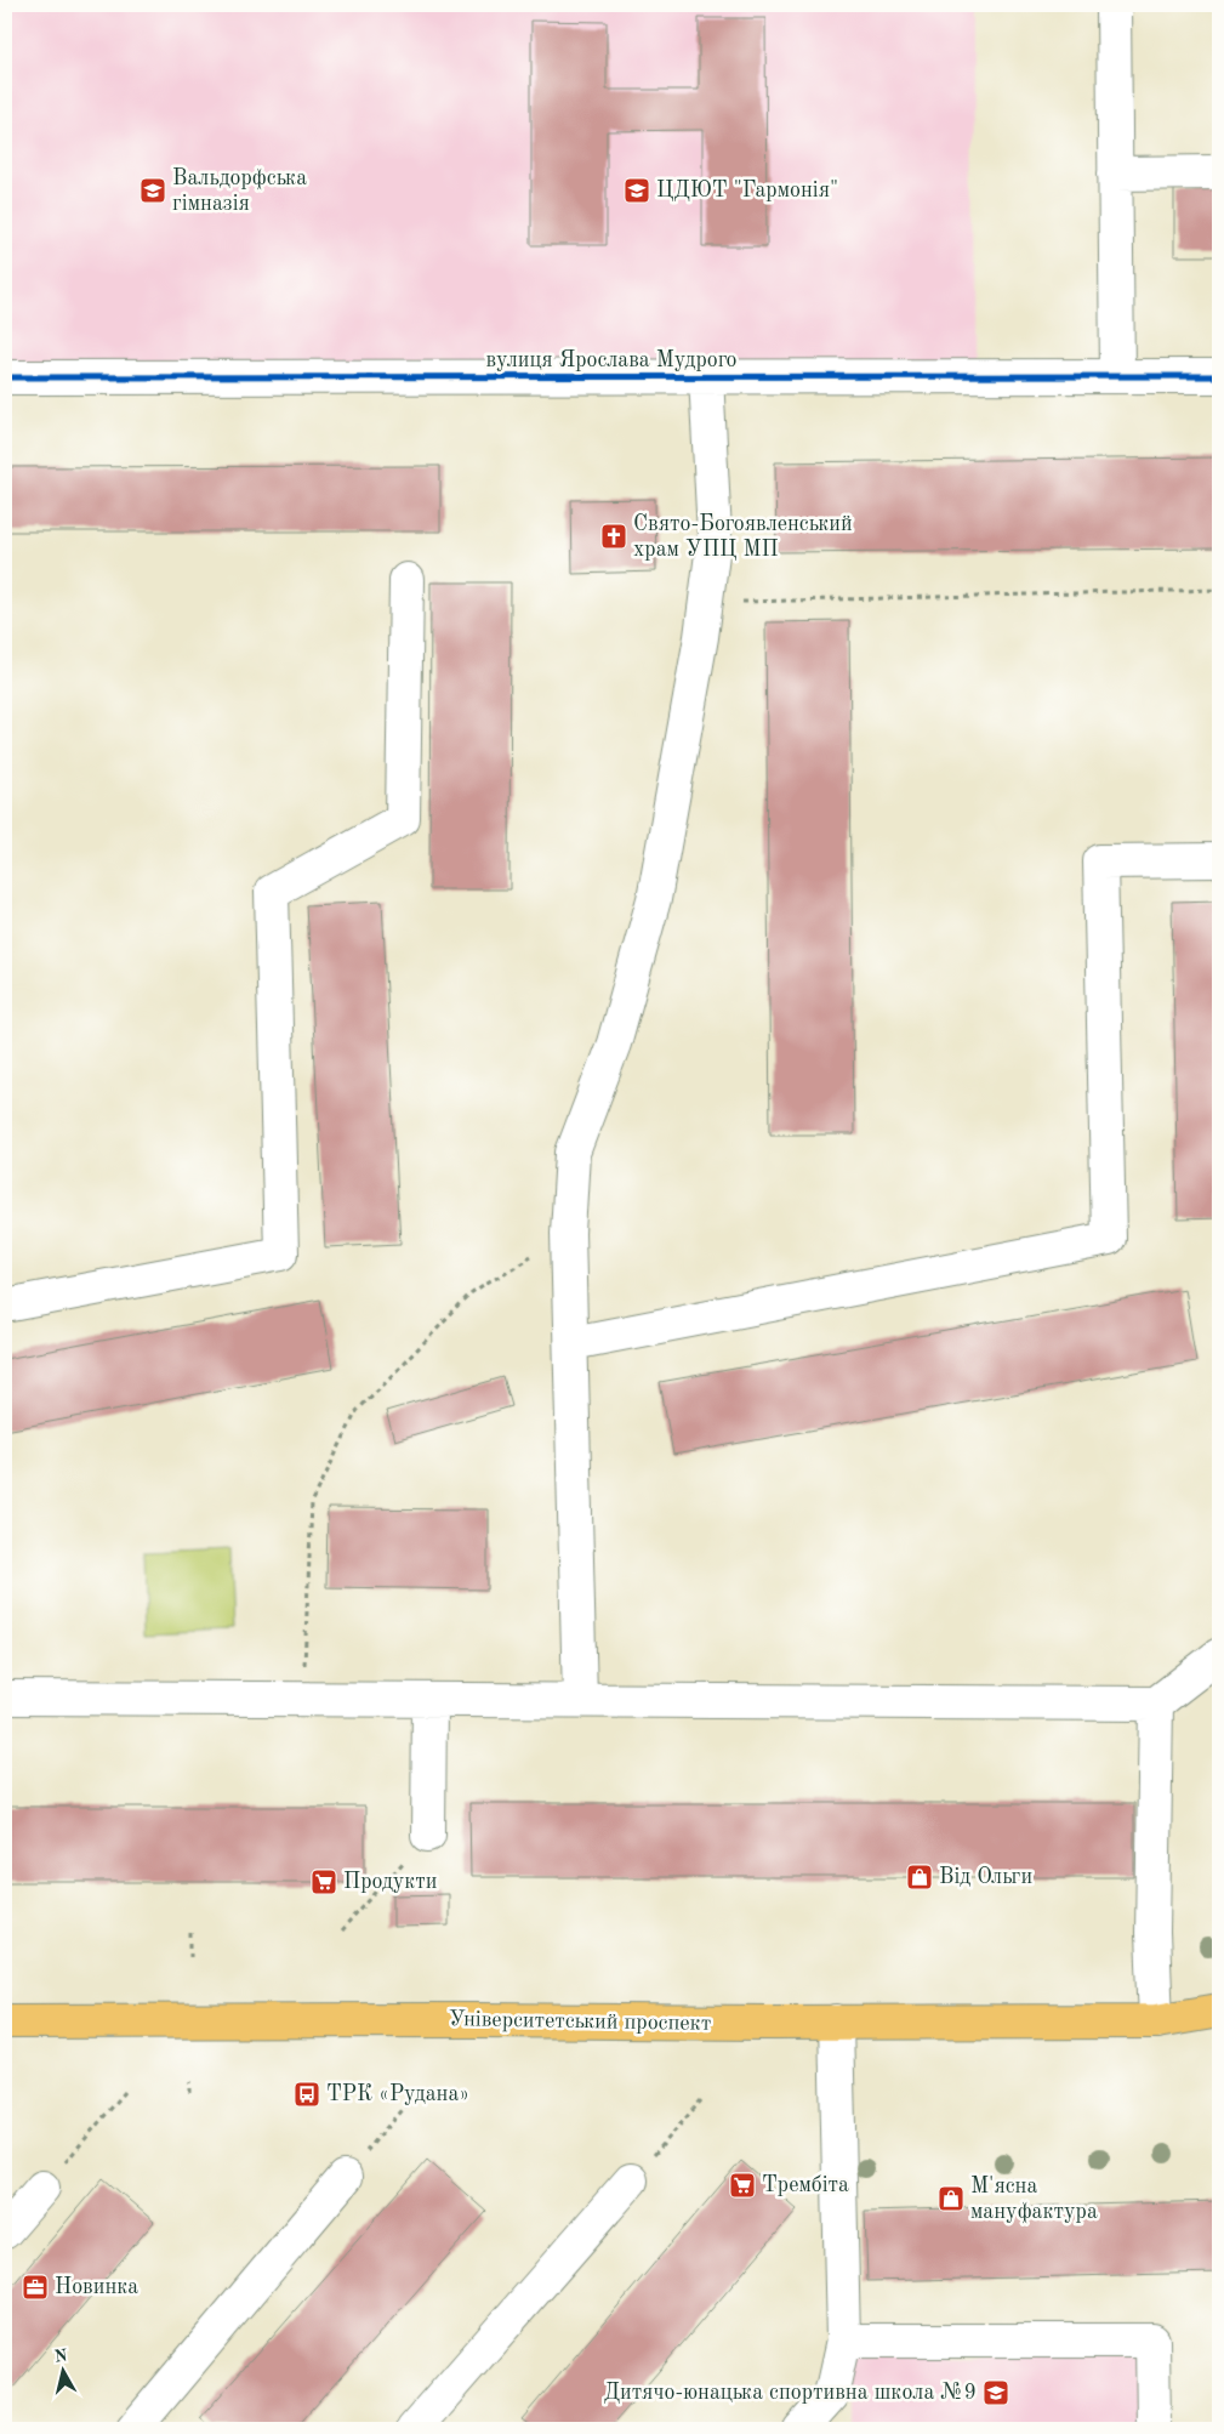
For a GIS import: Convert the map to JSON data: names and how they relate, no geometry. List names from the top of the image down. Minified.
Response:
{"streets":{"main road":["Університетський проспект"],"street":["вулиця Ярослава Мудрого"]},"places":{"school or university":["Вальдорфська гімназія","ЦДЮТ \"Гармонія\"","Дитячо-юнацька спортивна школа №9"],"church":["Свято-Богоявленський храм УПЦ МП"],"shop":["Від Ольги","М'ясна мануфактура"],"supermarket":["Продукти","Трембіта"],"bus stop":["ТРК «Рудана»"],"office":["Новинка"]},"north":"top"}
